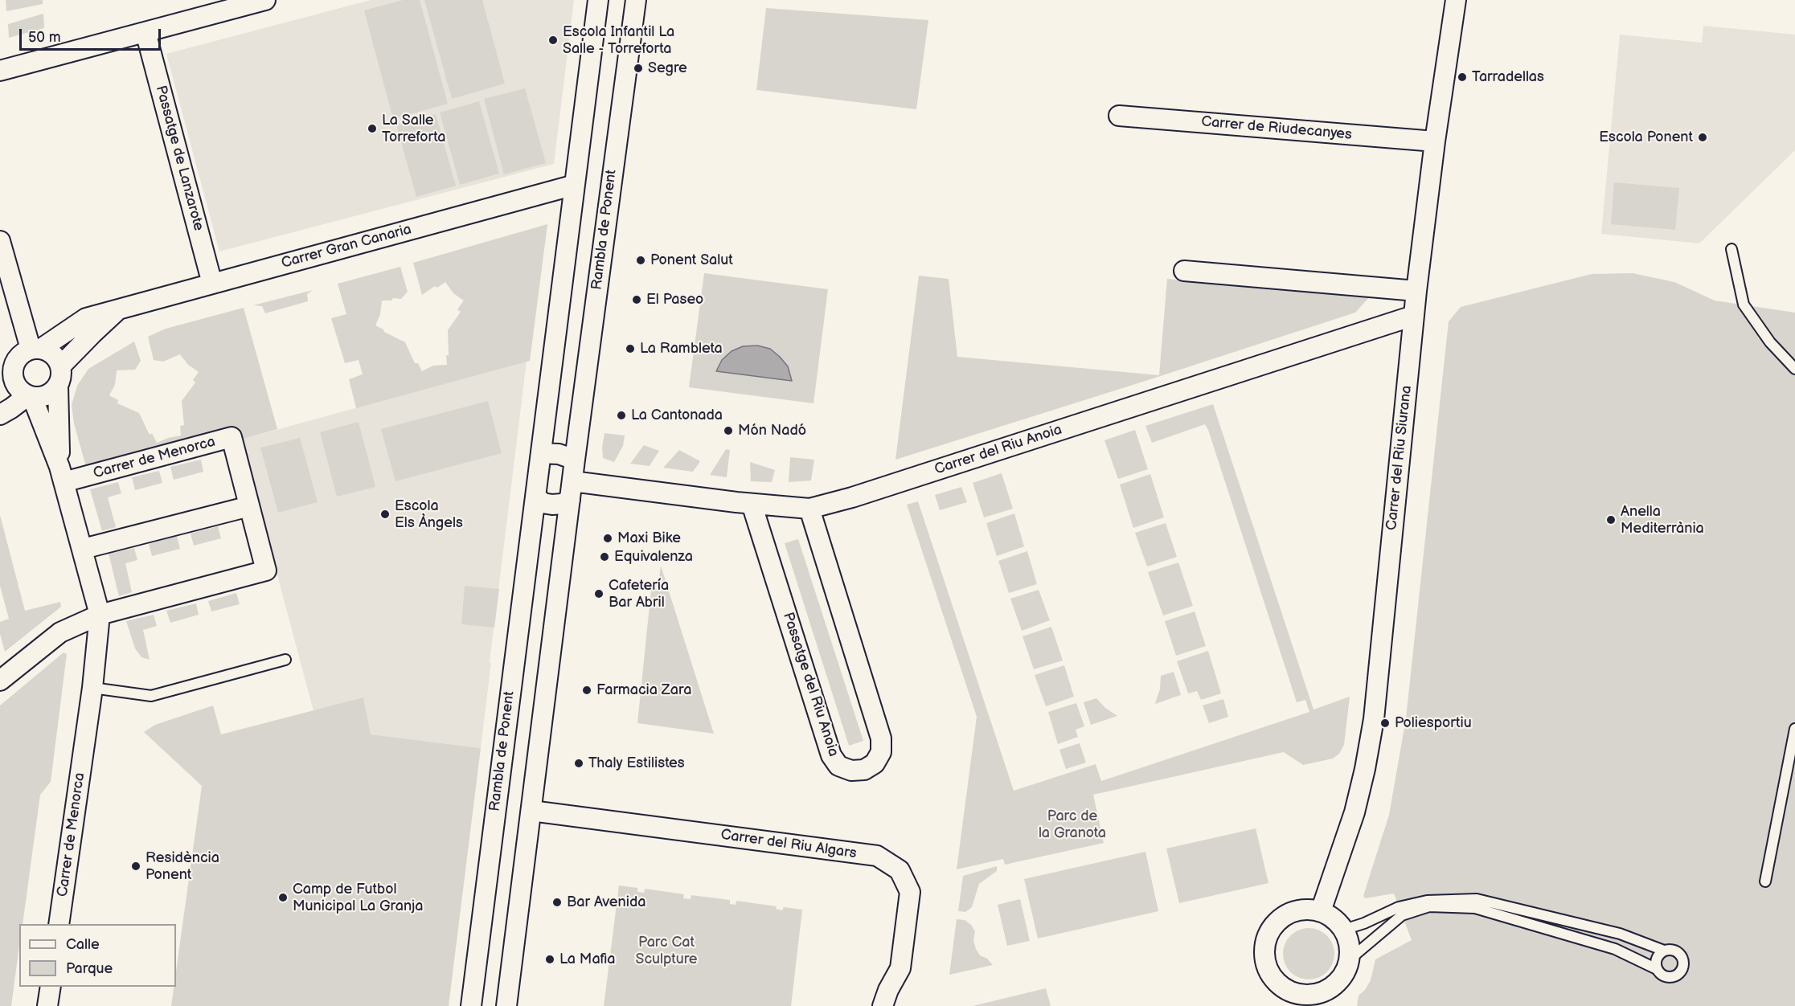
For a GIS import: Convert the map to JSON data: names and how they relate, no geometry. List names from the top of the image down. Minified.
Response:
{"streets":{"street":["Carrer de Riudecanyes","Passatge de Lanzarote","Rambla de Ponent","Carrer Gran Canaria","Carrer del Riu Anoia","Carrer de Menorca","Carrer del Riu Siurana","Passatge del Riu Anoia","Carrer del Riu Algars"]},"crossings":[["Carrer de Riudecanyes","Carrer del Riu Siurana"],["Passatge de Lanzarote","Carrer Gran Canaria"],["Rambla de Ponent","Carrer Gran Canaria"],["Rambla de Ponent","Carrer del Riu Anoia"],["Rambla de Ponent","Carrer del Riu Algars"],["Carrer Gran Canaria","Carrer de Menorca"],["Carrer del Riu Anoia","Carrer del Riu Siurana"],["Carrer del Riu Anoia","Passatge del Riu Anoia"]],"parks":["Parc de la Granota","Parc Cat Sculpture"],"places":["Escola Infantil La Salle - Torreforta","Segre","Tarradellas","La Salle Torreforta","Escola Ponent","Ponent Salut","El Paseo","La Rambleta","La Cantonada","Món Nadó","Escola Els Àngels","Anella Mediterrània","Maxi Bike","Equivalenza","Cafetería Bar Abril","Farmacia Zara","Poliesportiu","Thaly Estilistes","Residència Ponent","Camp de Futbol Municipal La Granja","Bar Avenida","La Mafia"],"legend":["Calle","Parque"],"scale_bar":"50 m"}
